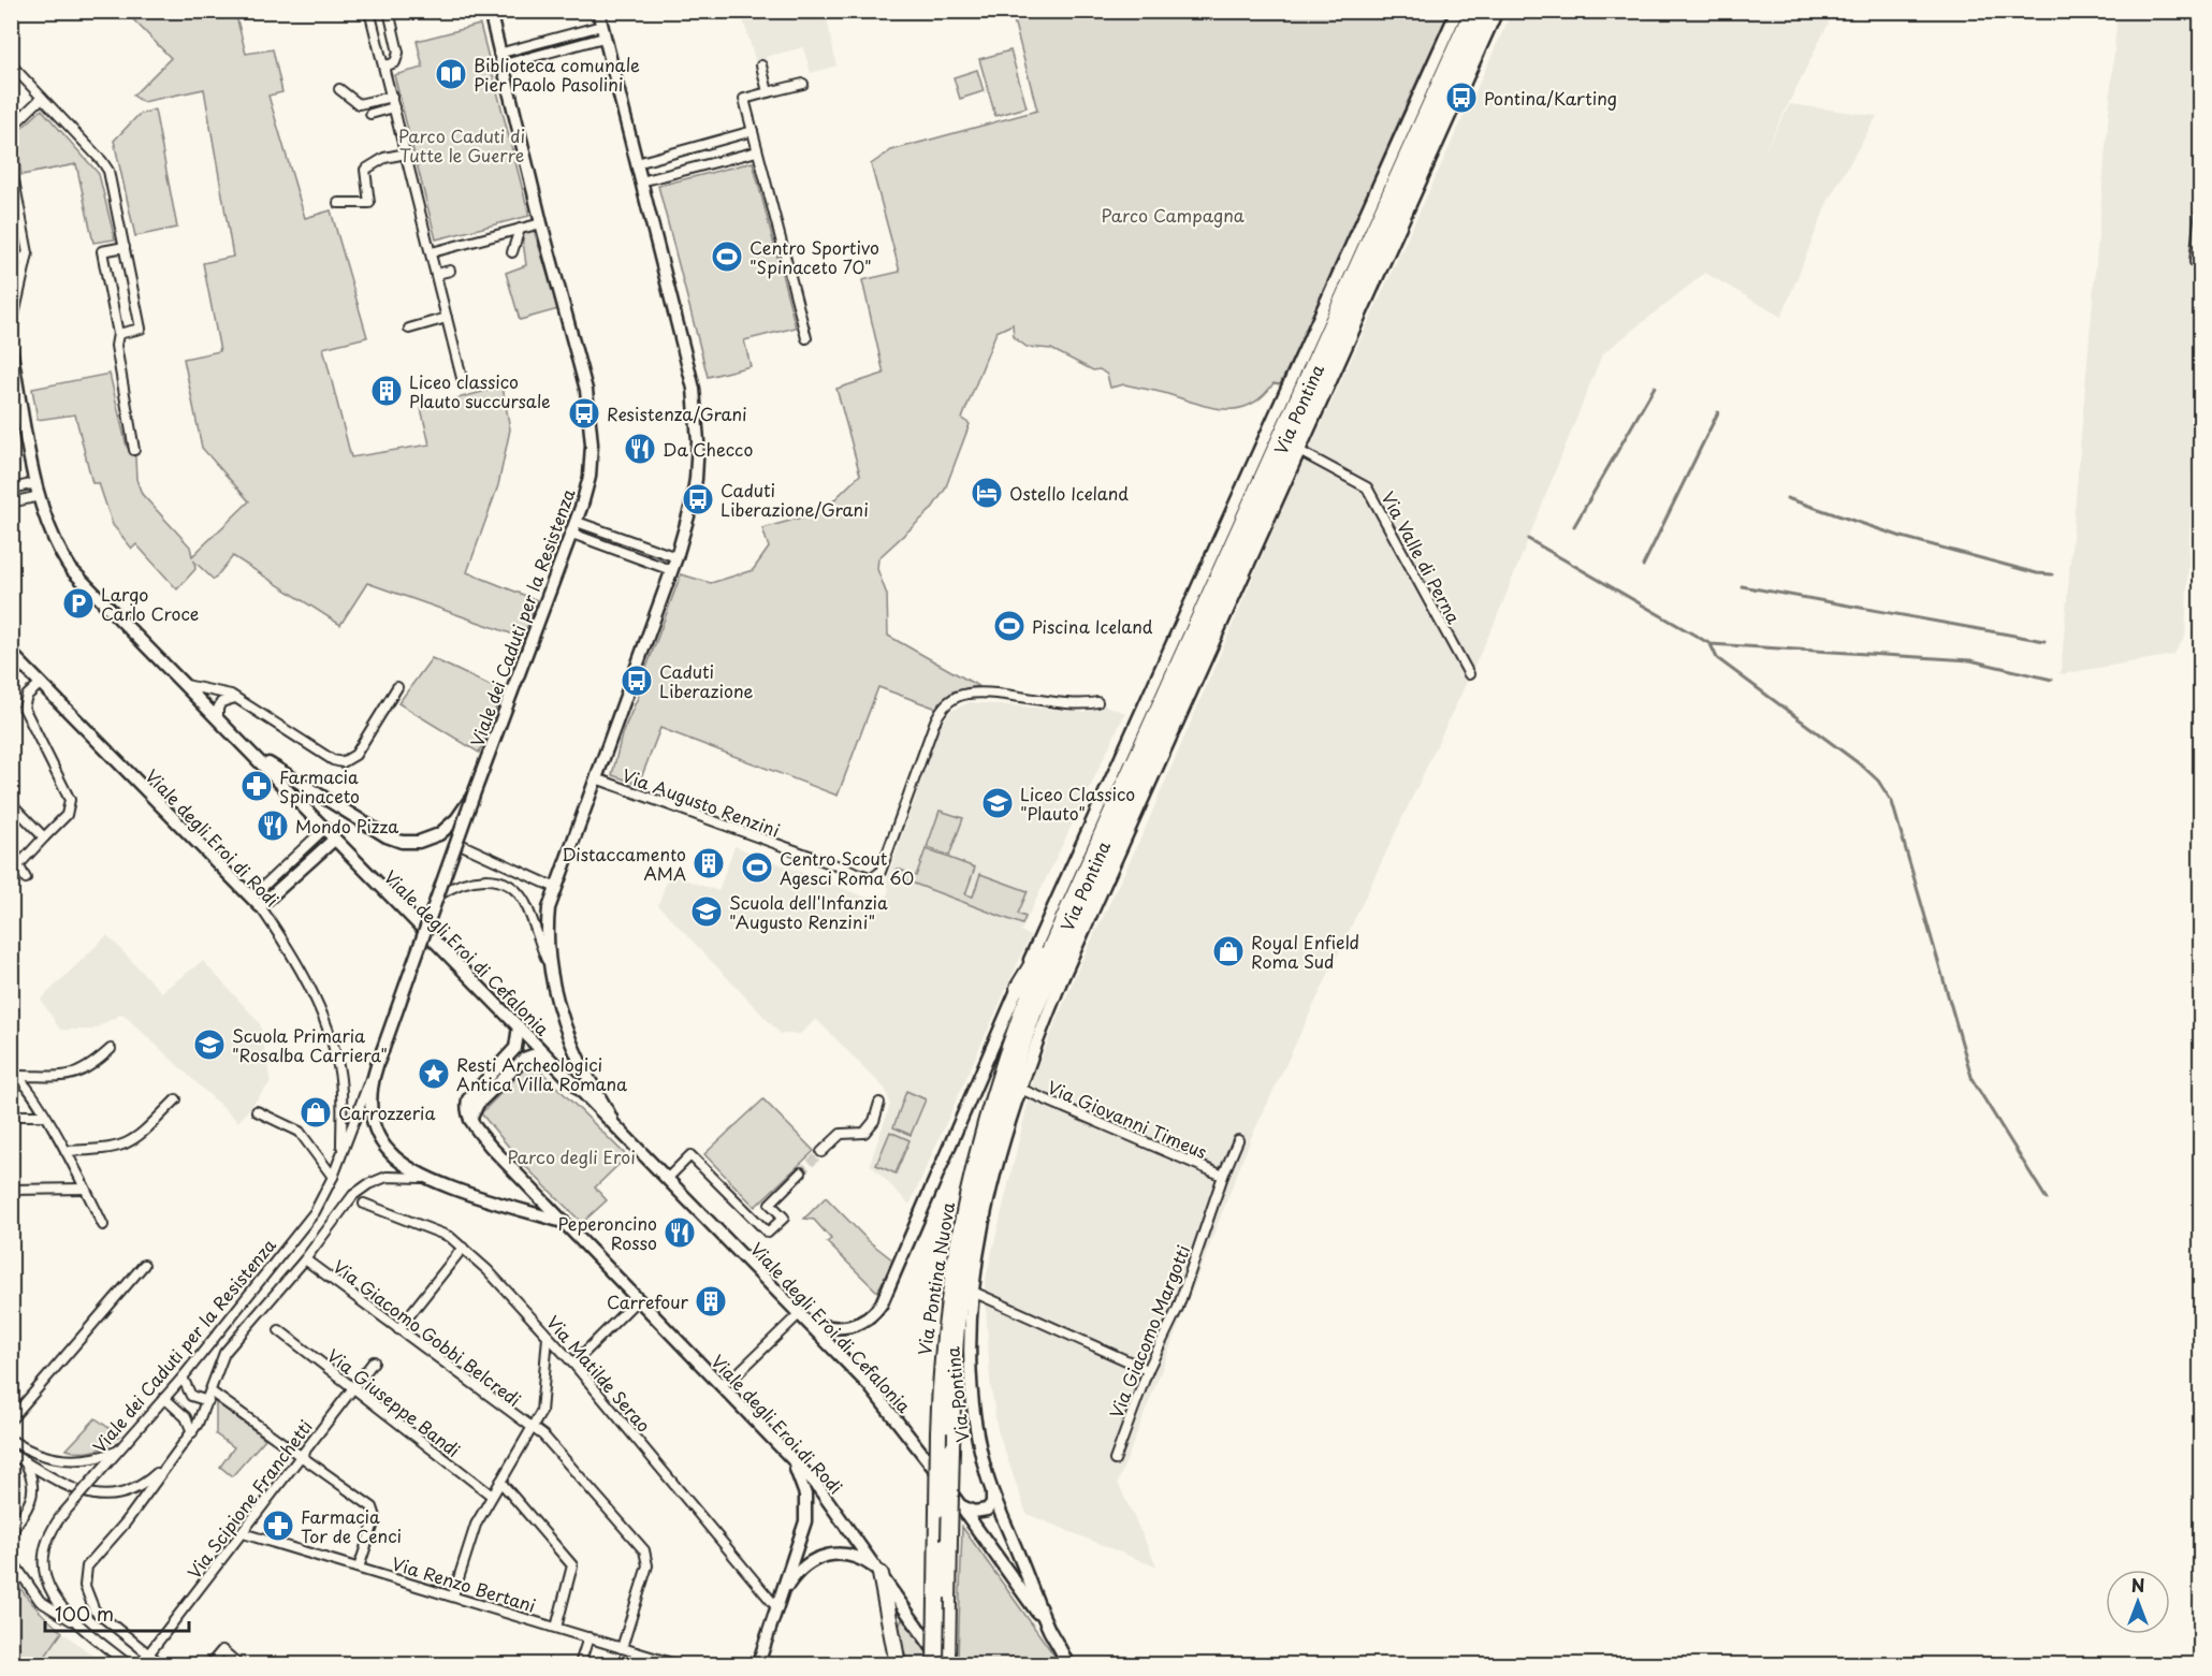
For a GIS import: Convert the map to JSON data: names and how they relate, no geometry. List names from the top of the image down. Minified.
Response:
{"streets":{"highway":["Via Pontina","Via Pontina Nuova"],"street":["Via Valle di Perna","Viale dei Caduti per la Resistenza","Via Augusto Renzini","Viale degli Eroi di Rodi","Viale degli Eroi di Cefalonia","Via Giovanni Timeus","Via Giacomo Margotti","Via Giacomo Gobbi Belcredi","Via Matilde Serao","Via Giuseppe Bandi","Via Scipione Franchetti","Via Renzo Bertani"]},"crossings":[["Via Pontina","Via Valle di Perna"],["Via Pontina","Viale degli Eroi di Cefalonia"],["Via Pontina","Via Giovanni Timeus"],["Via Pontina","Via Pontina Nuova"],["Viale dei Caduti per la Resistenza","Viale degli Eroi di Rodi"],["Viale dei Caduti per la Resistenza","Via Giacomo Gobbi Belcredi"],["Viale dei Caduti per la Resistenza","Via Scipione Franchetti"],["Viale degli Eroi di Rodi","Via Pontina Nuova"],["Via Giovanni Timeus","Via Giacomo Margotti"],["Via Giacomo Gobbi Belcredi","Via Renzo Bertani"],["Via Giuseppe Bandi","Via Scipione Franchetti"],["Via Scipione Franchetti","Via Renzo Bertani"]],"parks":["Parco Caduti di Tutte le Guerre","Parco Campagna","Parco degli Eroi"],"places":{"library":["Biblioteca comunale Pier Paolo Pasolini"],"bus stop":["Pontina/Karting","Resistenza/Grani","Caduti Liberazione/Grani","Caduti Liberazione"],"sports":["Centro Sportivo \"Spinaceto 70\"","Piscina Iceland","Centro Scout Agesci Roma 60"],"building":["Liceo classico Plauto succursale","Distaccamento AMA","Carrefour"],"restaurant":["Da Checco","Mondo Pizza","Peperoncino Rosso"],"hotel":["Ostello Iceland"],"parking":["Largo Carlo Croce"],"pharmacy":["Farmacia Spinaceto","Farmacia Tor de Cenci"],"school or university":["Liceo Classico \"Plauto\"","Scuola dell'Infanzia \"Augusto Renzini\"","Scuola Primaria \"Rosalba Carriera\""],"shop":["Royal Enfield Roma Sud","Carrozzeria"],"place":["Resti Archeologici Antica Villa Romana"]},"scale_bar":"100 m","north":"top"}
